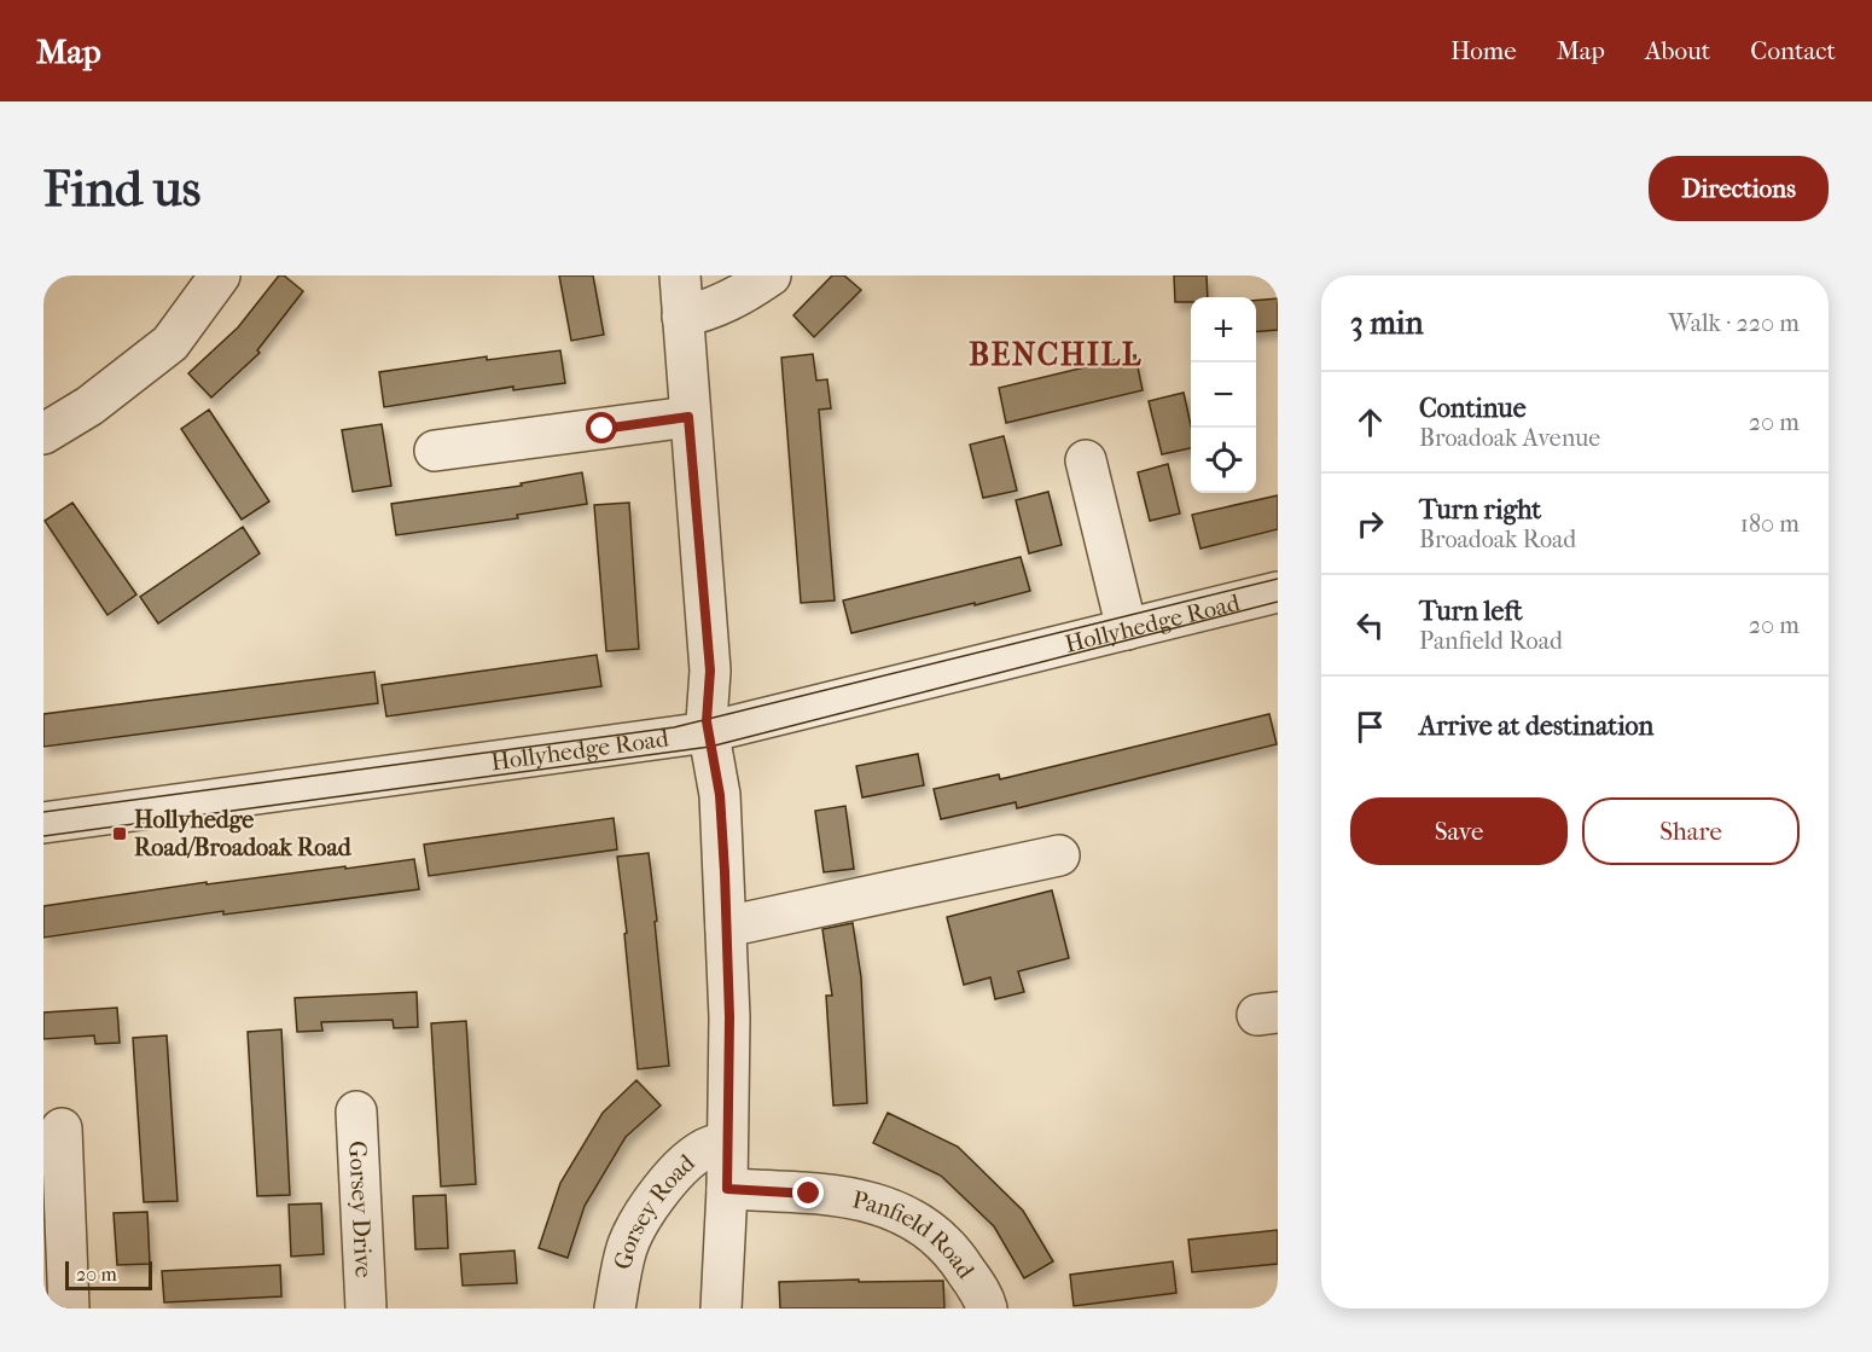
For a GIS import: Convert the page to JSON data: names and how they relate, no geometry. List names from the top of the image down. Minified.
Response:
{"streets":{"street":["Hollyhedge Road","Gorsey Drive","Gorsey Road","Panfield Road"]},"districts":["BENCHILL"],"places":{"transit":["Hollyhedge Road/Broadoak Road"]},"scale_bar":"20 m","page":{"header":"Map","nav":["Home","Map","About","Contact"],"buttons":["Directions",["Save","Share"]],"title":"Find us","heading":["3 min","Walk · 220 m"],"map_buttons":["+","−"],"list":[["Continue","Broadoak Avenue","20 m"],["Turn right","Broadoak Road","180 m"],["Turn left","Panfield Road","20 m"],"Arrive at destination"],"scale":"20 m"}}
